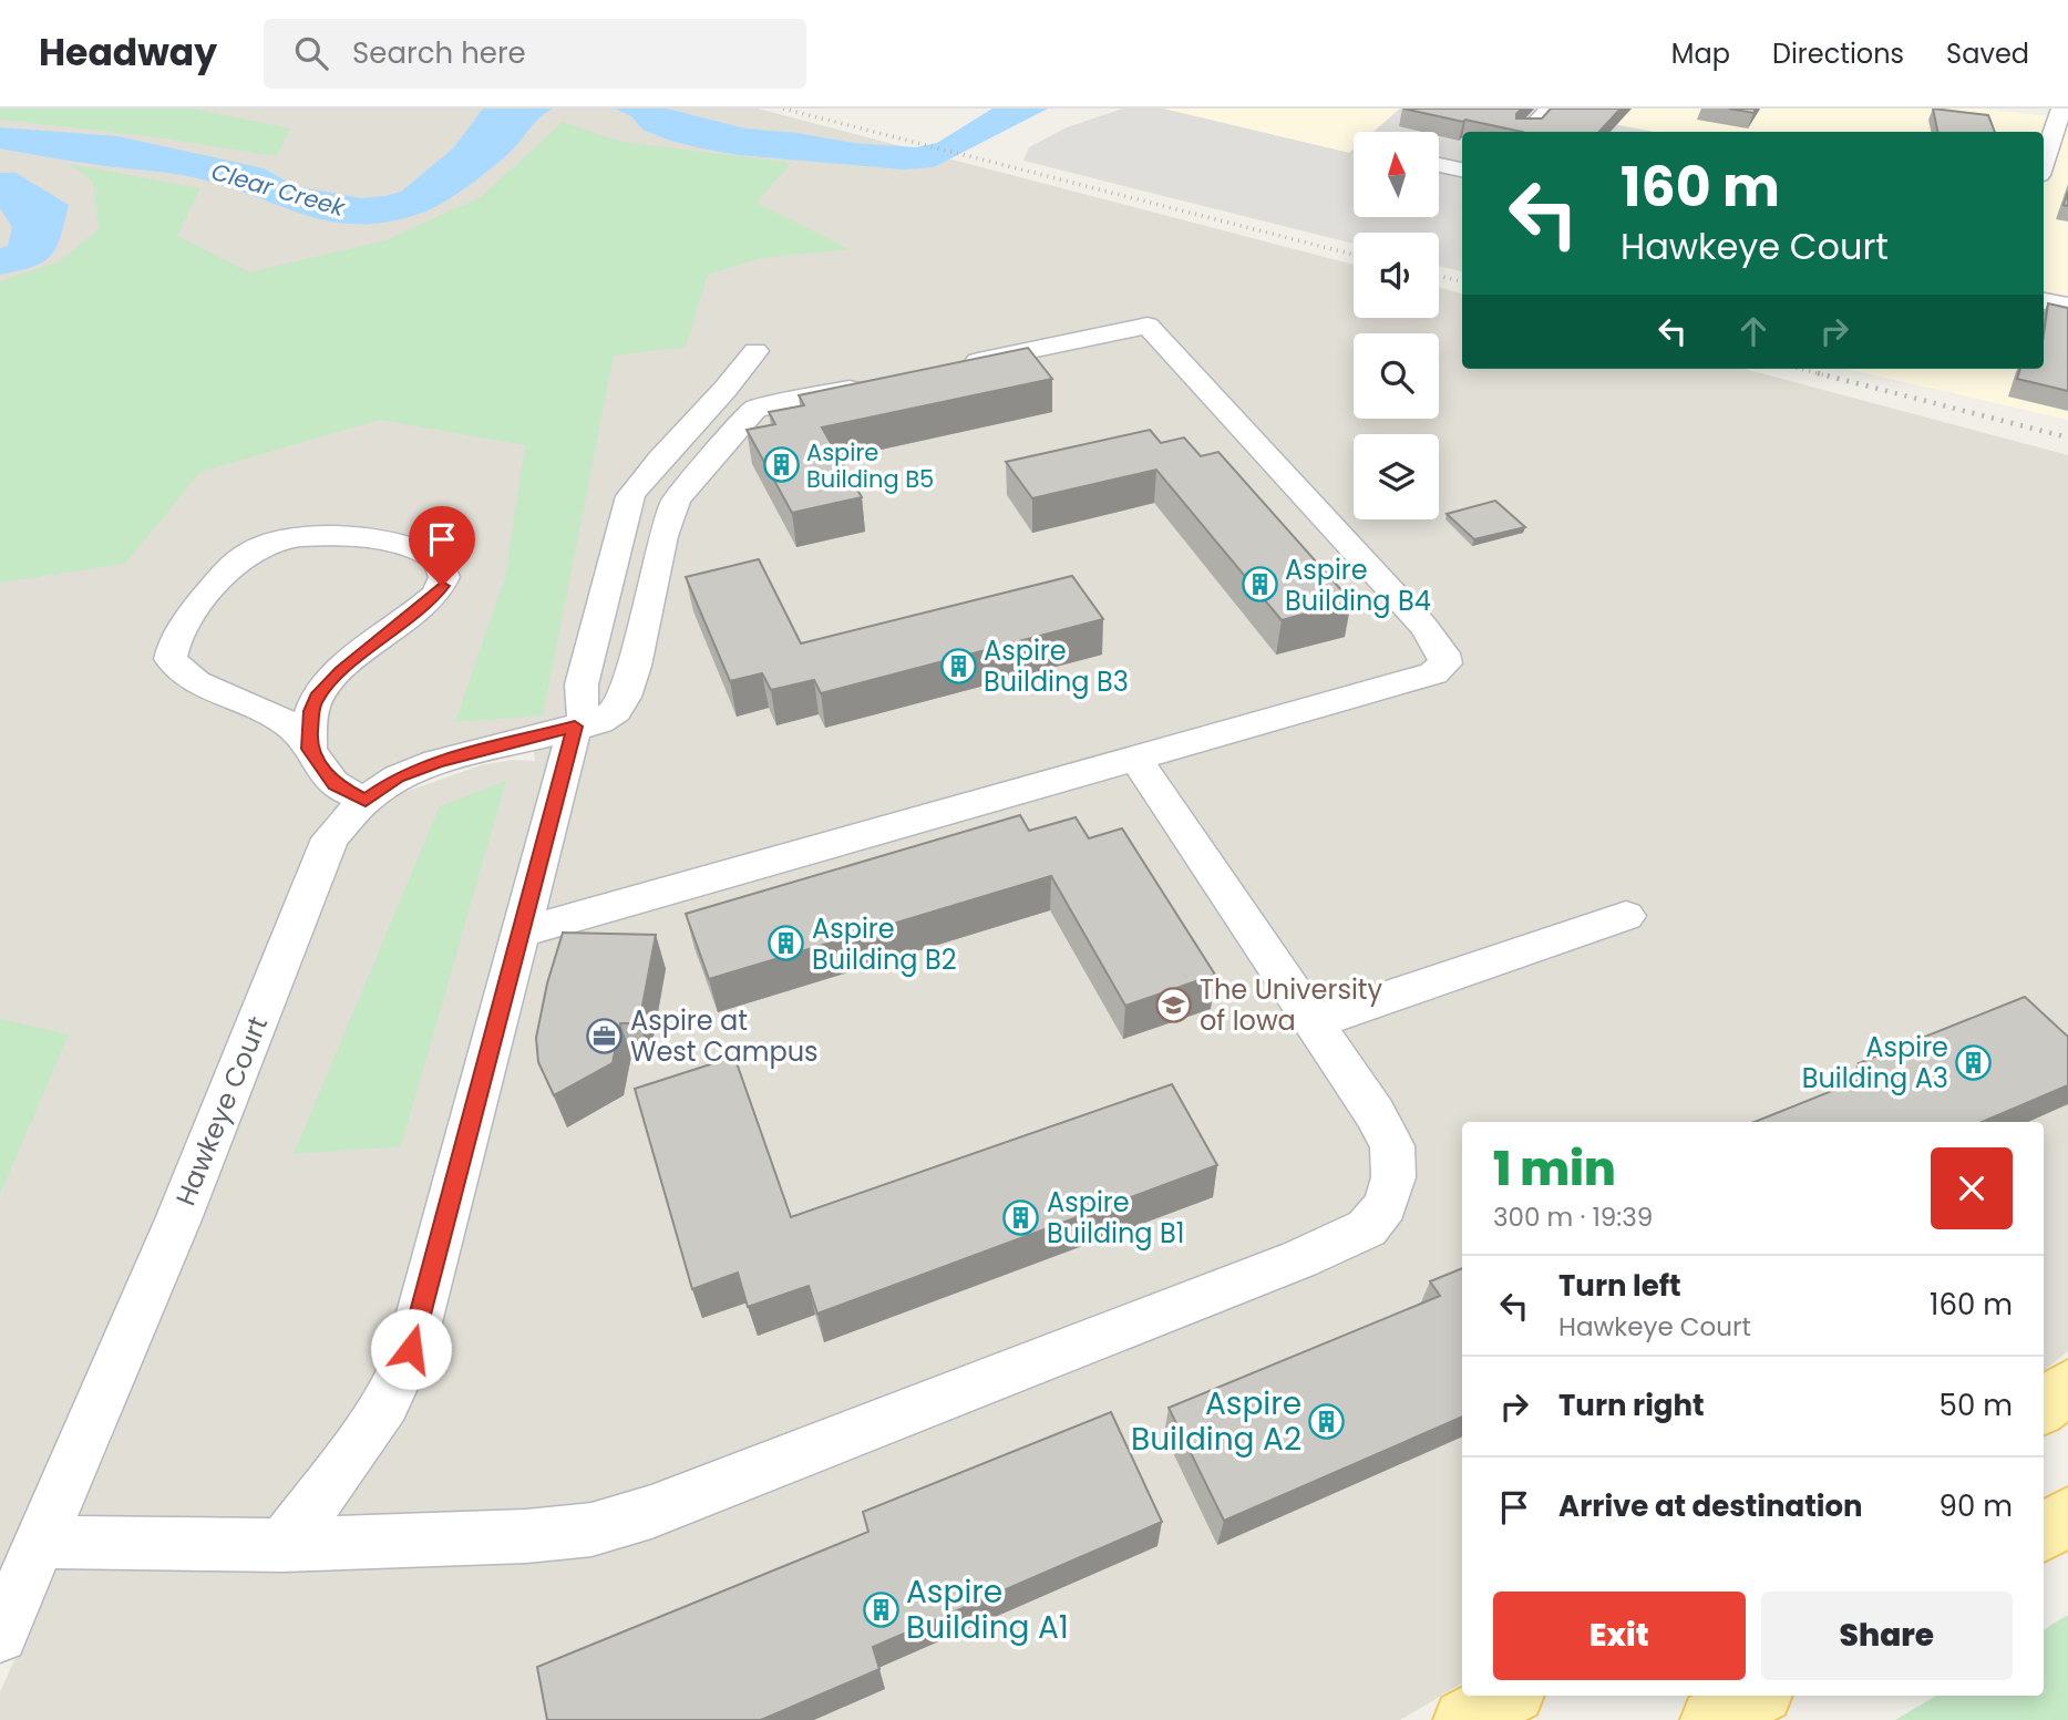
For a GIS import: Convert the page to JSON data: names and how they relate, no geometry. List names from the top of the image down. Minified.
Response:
{"streets":{"street":["Hawkeye Court"]},"water":["Clear Creek"],"places":{"building":["Aspire Building B5","Aspire Building B4","Aspire Building B3","Aspire Building B2","Aspire Building A3","Aspire Building B1","Aspire Building A2","Aspire Building A1"],"school or university":["The University of Iowa"],"office":["Aspire at West Campus"]},"north":"top","page":{"header":"Headway","search":"Search here","nav":["Map","Directions","Saved"],"turn":["160 m","Hawkeye Court"],"heading":["1 min","300 m · 19:39"],"list":[{"name":"Turn left","note":"Hawkeye Court","value":"160 m"},{"name":"Turn right","value":"50 m"},{"name":"Arrive at destination","value":"90 m"}],"buttons":["Exit","Share"]}}
